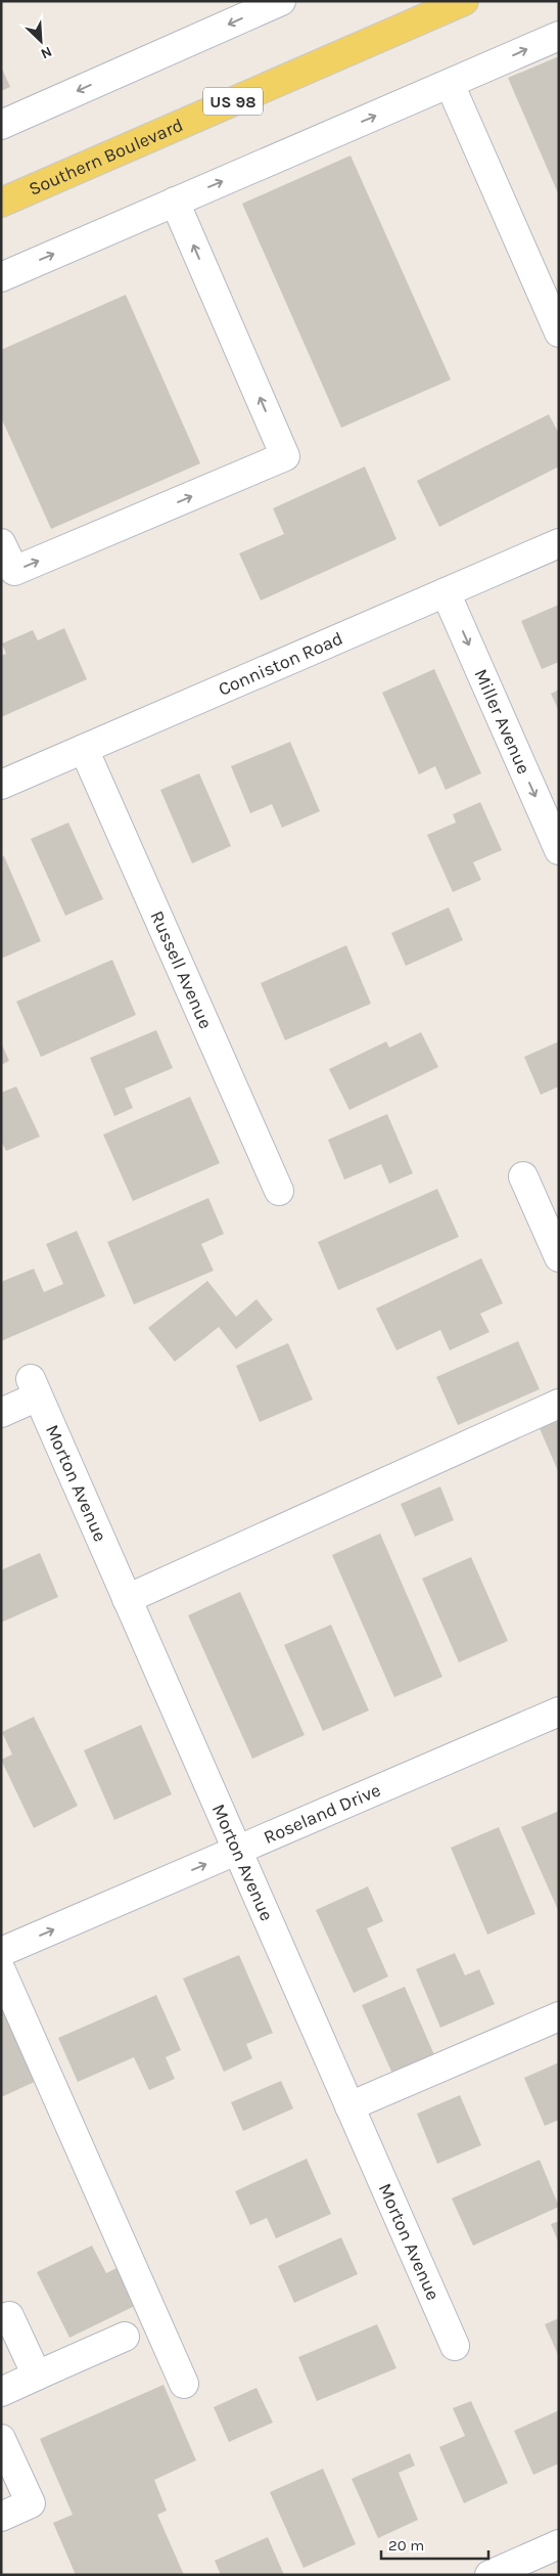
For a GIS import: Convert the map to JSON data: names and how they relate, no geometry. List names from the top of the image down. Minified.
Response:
{"streets":{"main road":["US 98","Southern Boulevard"],"street":["Conniston Road","Miller Avenue","Russell Avenue","Morton Avenue","Roseland Drive"]},"crossings":[["Conniston Road","Miller Avenue"],["Conniston Road","Russell Avenue"],["Morton Avenue","Roseland Drive"]],"one_way":["Miller Avenue","Roseland Drive"],"scale_bar":"20 m","north":"bottom right"}
